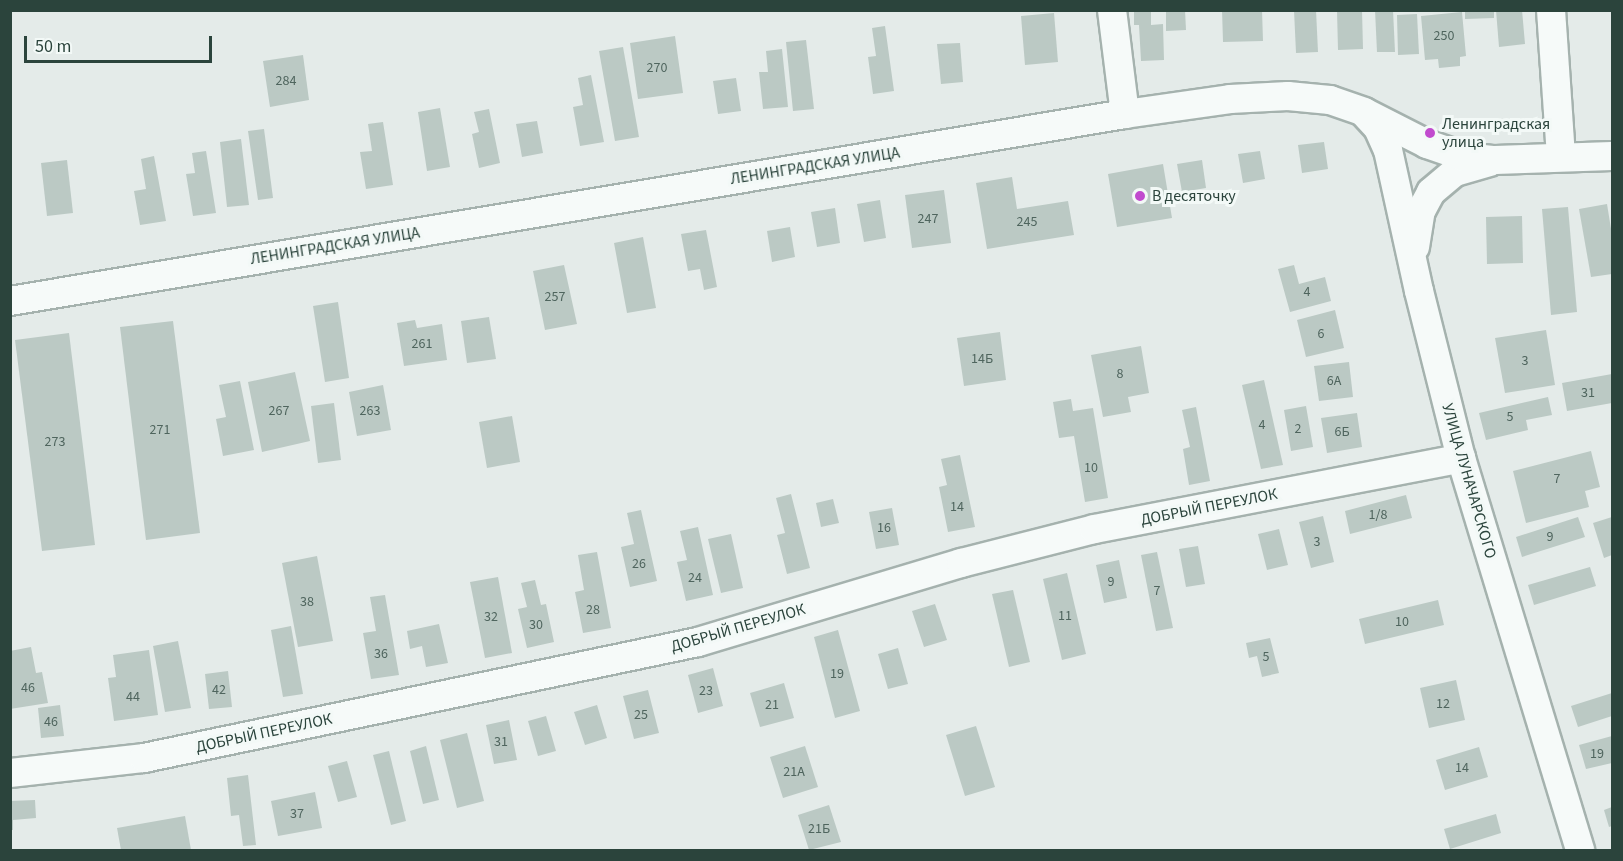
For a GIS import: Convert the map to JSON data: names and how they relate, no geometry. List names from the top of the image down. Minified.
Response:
{"streets":{"street":["ЛЕНИНГРАДСКАЯ УЛИЦА","УЛИЦА ЛУНАЧАРСКОГО","ДОБРЫЙ ПЕРЕУЛОК"]},"crossings":[["ЛЕНИНГРАДСКАЯ УЛИЦА","УЛИЦА ЛУНАЧАРСКОГО"],["УЛИЦА ЛУНАЧАРСКОГО","ДОБРЫЙ ПЕРЕУЛОК"]],"places":["Ленинградская улица","В десяточку"],"house_numbers":["250","270","284","247","245","4","257","6","261","14Б","3","8","6А","31","267","263","5","4","2","271","6Б","273","10","7","14","1/8","16","9","3","26","24","9","7","38","28","11","32","10","30","36","5","19","46","42","23","44","12","21","25","46","31","19","14","21А","37","21Б"],"scale_bar":"50 m"}
